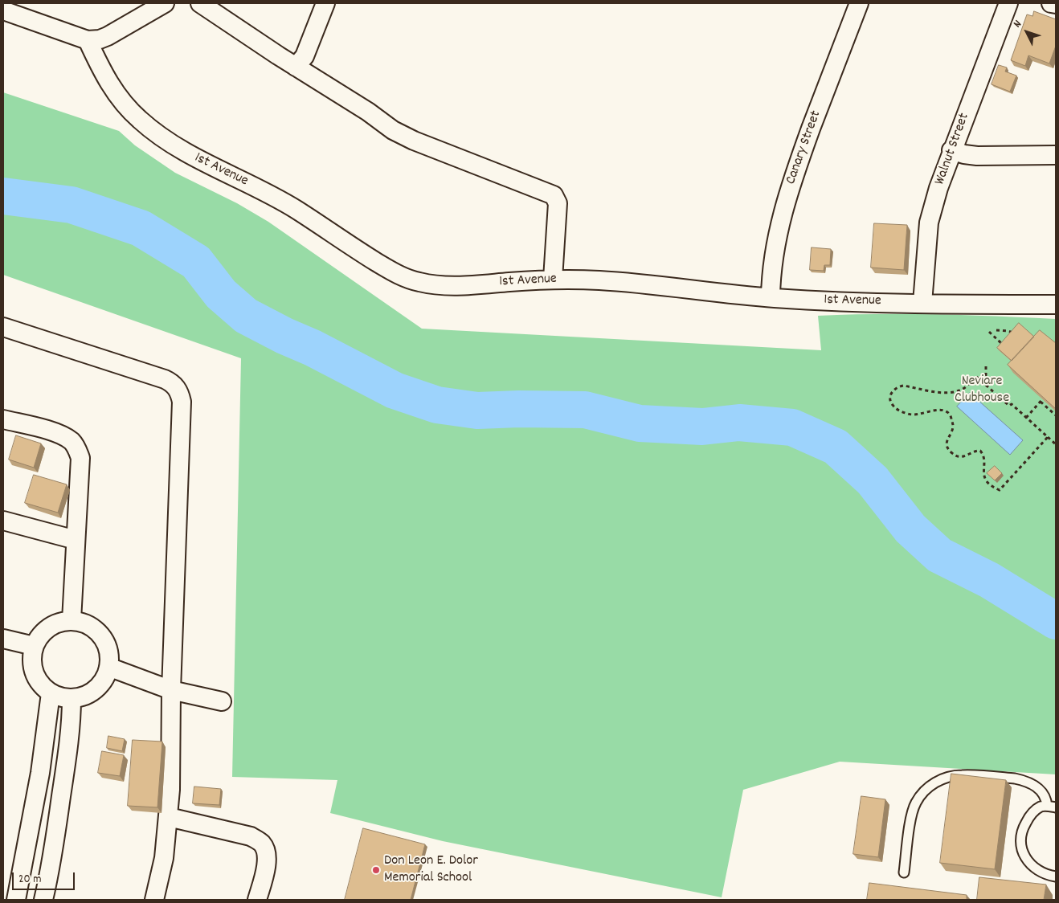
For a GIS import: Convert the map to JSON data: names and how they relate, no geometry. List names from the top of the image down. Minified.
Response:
{"streets":{"street":["Canary Street","Walnut Street","1st Avenue"]},"crossings":[["Canary Street","1st Avenue"],["Walnut Street","1st Avenue"]],"parks":["Neviare Clubhouse"],"places":["Don Leon E. Dolor Memorial School"],"scale_bar":"20 m","north":"top left"}
